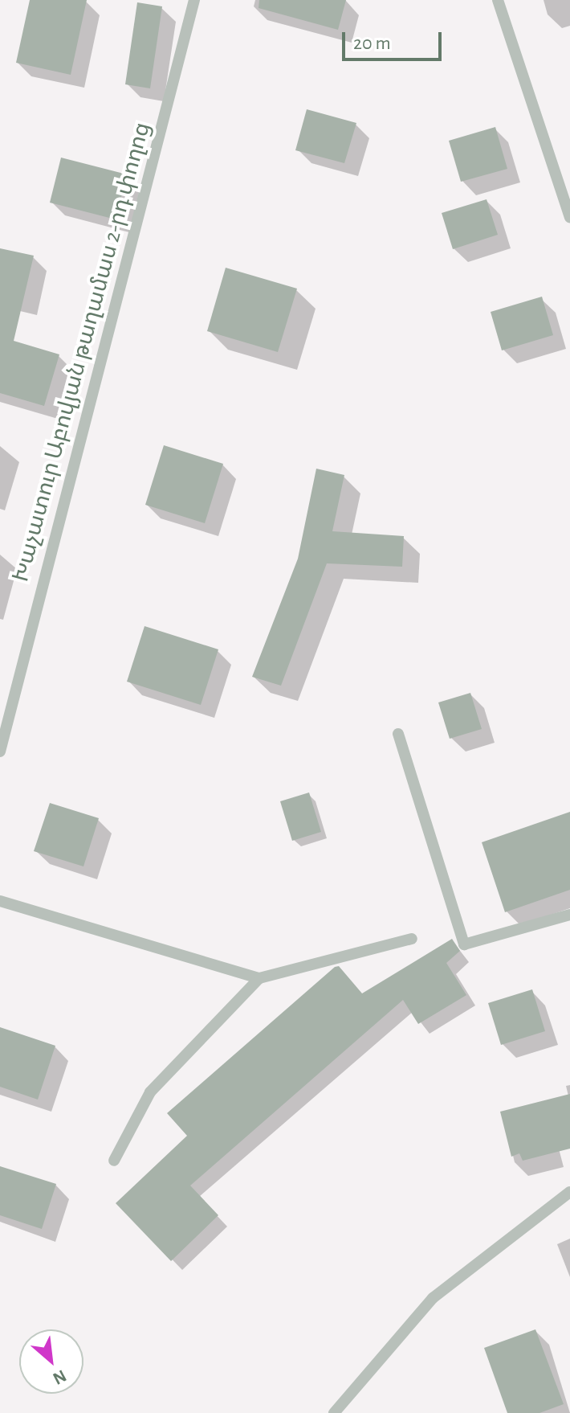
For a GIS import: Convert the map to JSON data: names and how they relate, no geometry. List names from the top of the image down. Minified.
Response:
{"streets":{"street":["Խաչատուր Աբովյան թաղամաս 2-րդ փողոց"]},"scale_bar":"20 m","north":"bottom right"}
